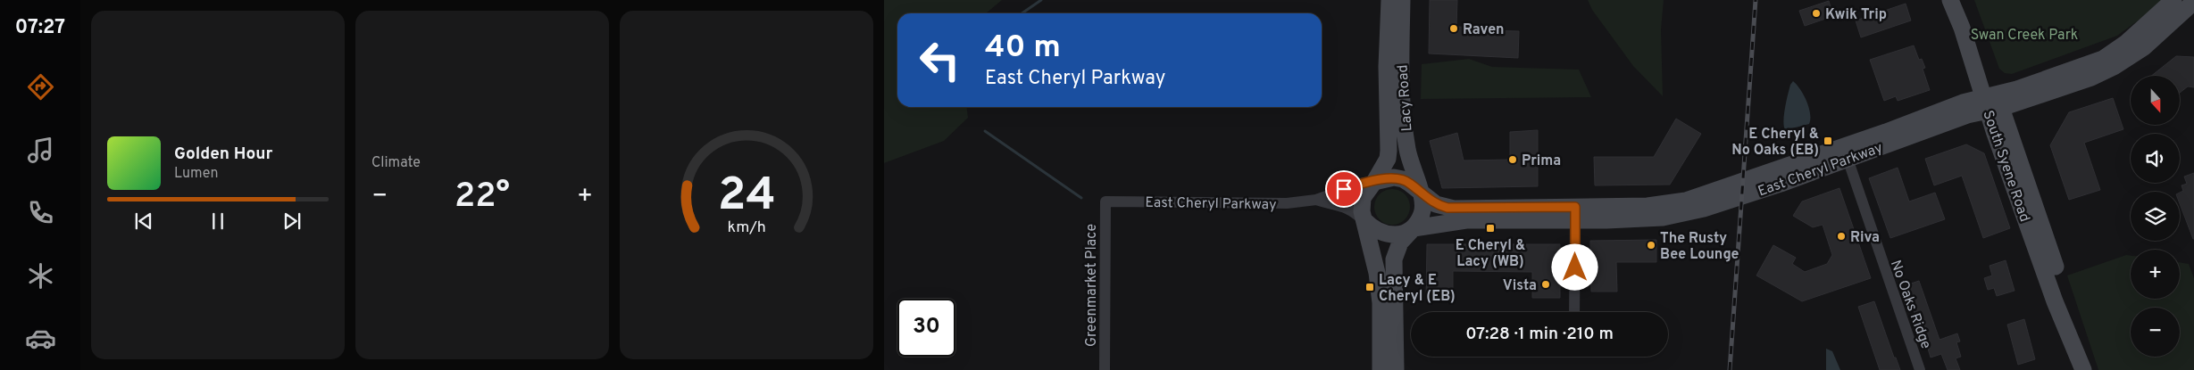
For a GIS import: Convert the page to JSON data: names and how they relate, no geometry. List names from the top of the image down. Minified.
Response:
{"streets":{"street":["Lacy Road","South Syene Road","East Cheryl Parkway","Greenmarket Place","No Oaks Ridge"]},"crossings":[["Lacy Road","East Cheryl Parkway"],["South Syene Road","East Cheryl Parkway"],["East Cheryl Parkway","Greenmarket Place"],["East Cheryl Parkway","No Oaks Ridge"]],"parks":["Swan Creek Park"],"places":{"other":["Kwik Trip","Raven","Prima","Riva","The Rusty Bee Lounge","Vista"],"transit":["E Cheryl & No Oaks (EB)","E Cheryl & Lacy (WB)","Lacy & E Cheryl (EB)"]},"north":"bottom","page":{"tabs":"07:27","tile":"Climate","turn":["40 m","East Cheryl Parkway"],"map_buttons":["+","−"],"song":["Golden Hour","Lumen"],"heat":["−","22°","+"],"limit":"30","trip":"07:28 · 1 min · 210 m","gauge":["24","km/h"]}}
